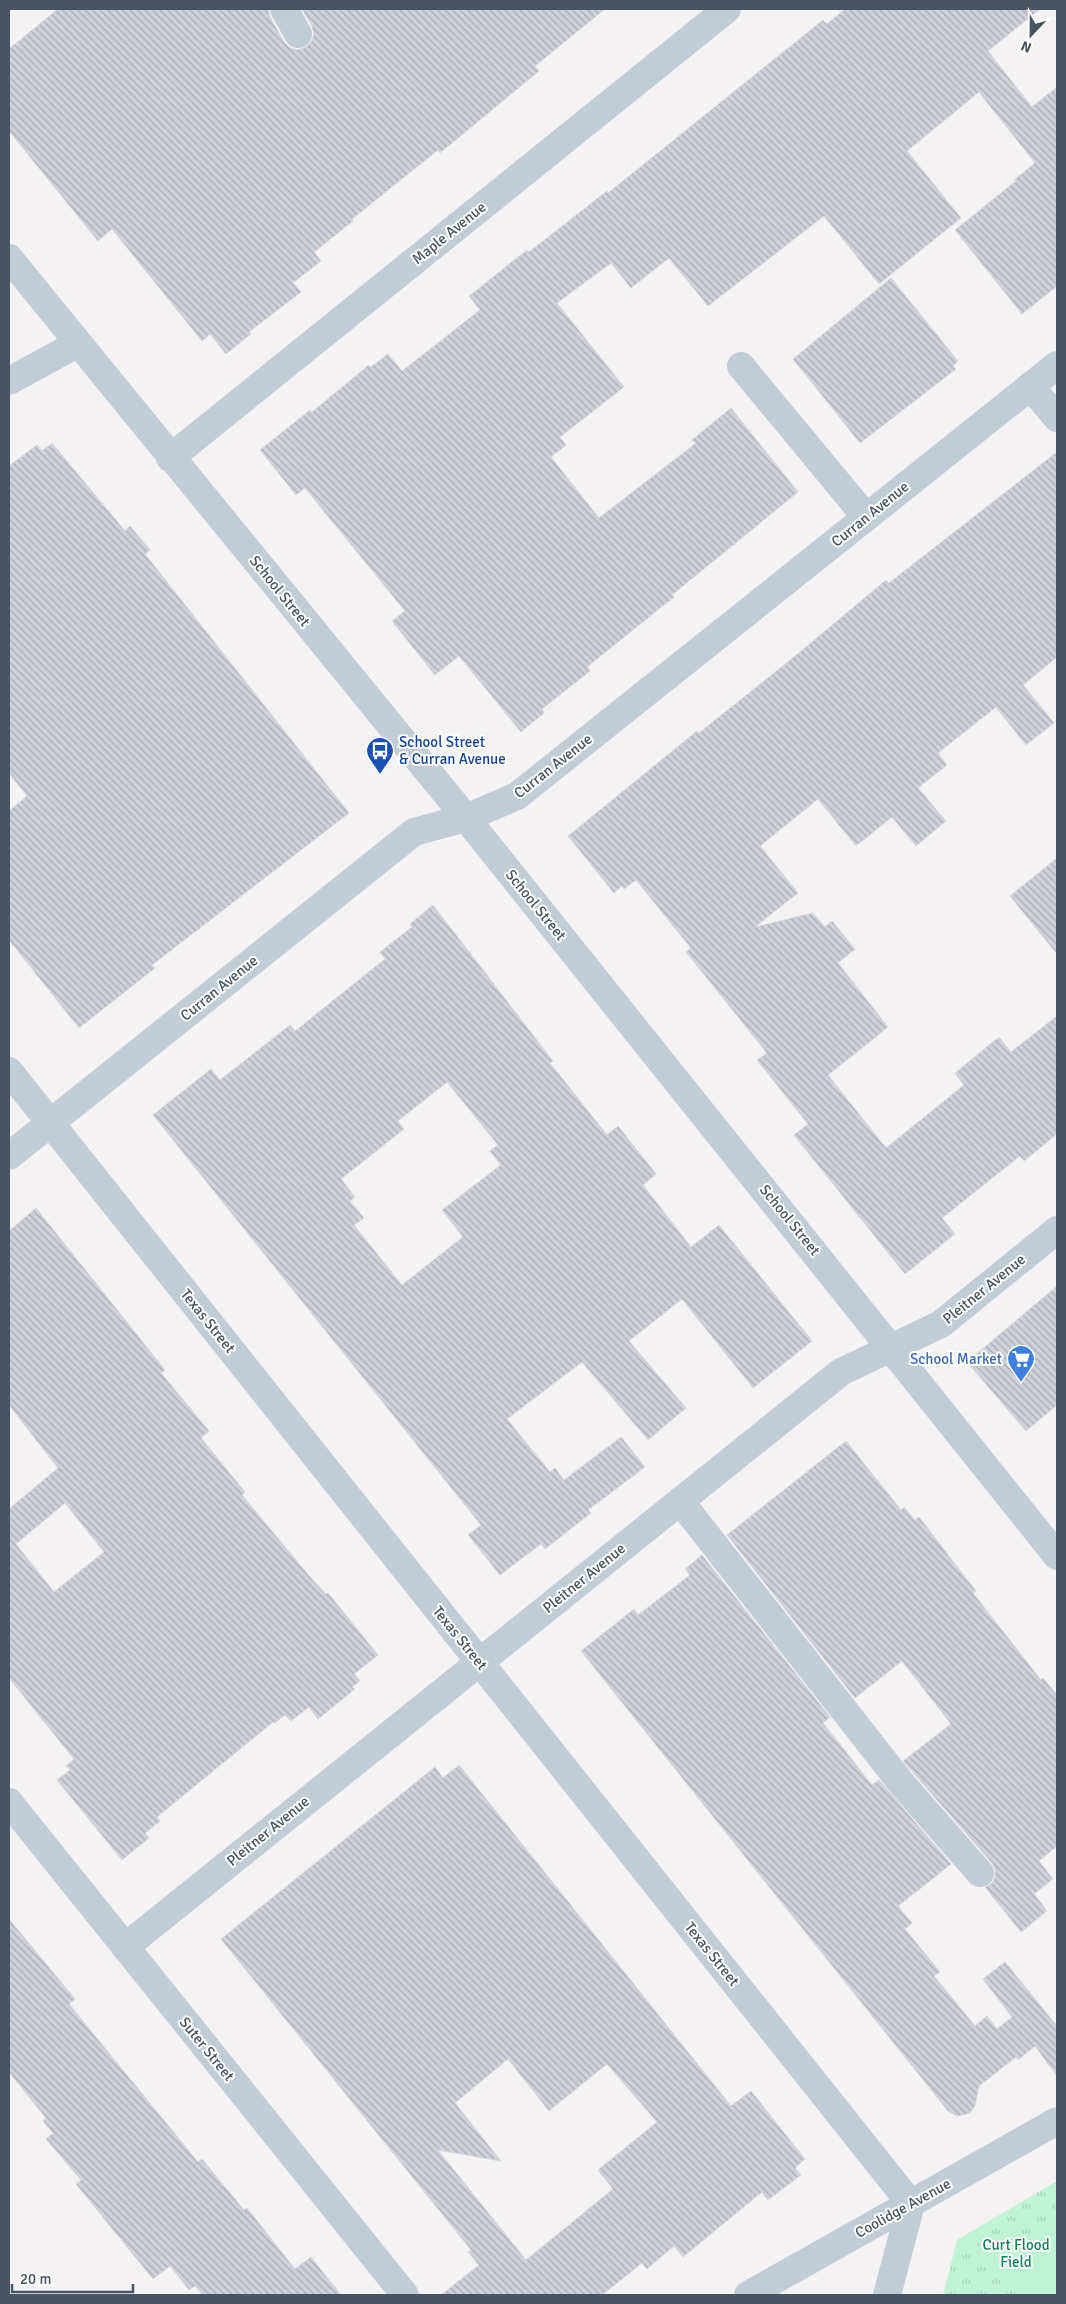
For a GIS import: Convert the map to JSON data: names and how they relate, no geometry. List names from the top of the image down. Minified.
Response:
{"streets":{"street":["Maple Avenue","Curran Avenue","School Street","Pleitner Avenue","Texas Street","Suter Street","Coolidge Avenue"]},"crossings":[["Maple Avenue","School Street"],["Curran Avenue","School Street"],["Curran Avenue","Texas Street"],["School Street","Pleitner Avenue"],["Pleitner Avenue","Texas Street"],["Pleitner Avenue","Suter Street"],["Texas Street","Coolidge Avenue"]],"parks":["Curt Flood Field"],"places":{"bus stop":["School Street & Curran Avenue"],"supermarket":["School Market"]},"scale_bar":"20 m","north":"bottom"}
